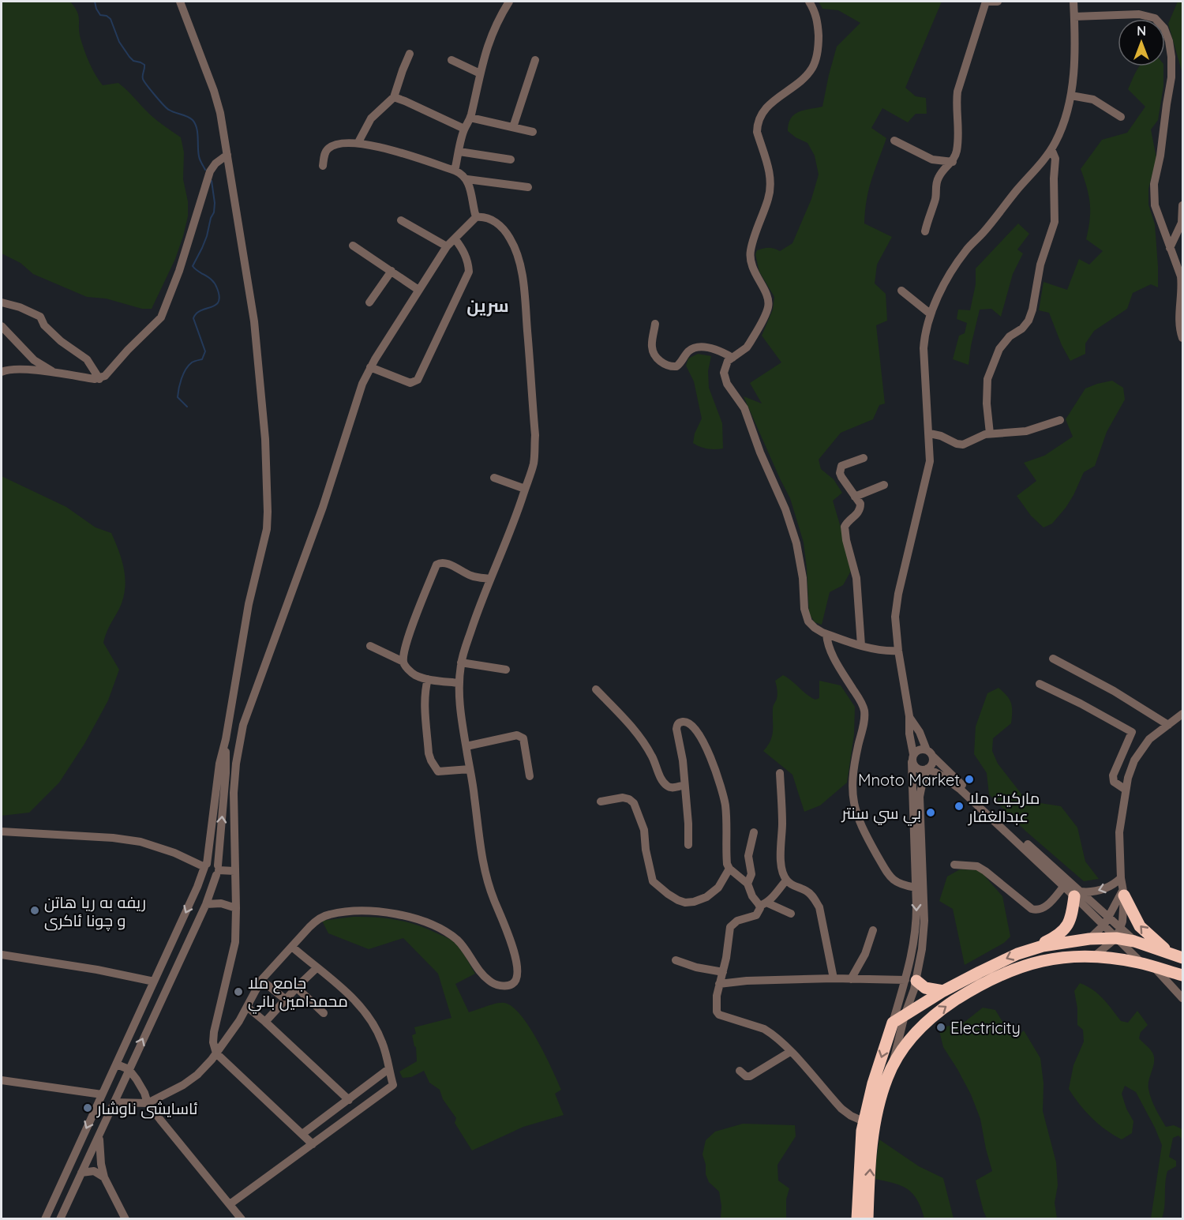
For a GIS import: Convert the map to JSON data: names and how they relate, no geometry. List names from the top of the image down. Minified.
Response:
{"districts":["سرين"],"places":["Mnoto Market","ماركيت ملا عبدالغفار","بي سي سنتر","ريفه به ريا هاتن و چونا ئاكرى","جامع ملا محمدامين باني","Electricity","ئاسايشى ناوشار"],"north":"top"}
